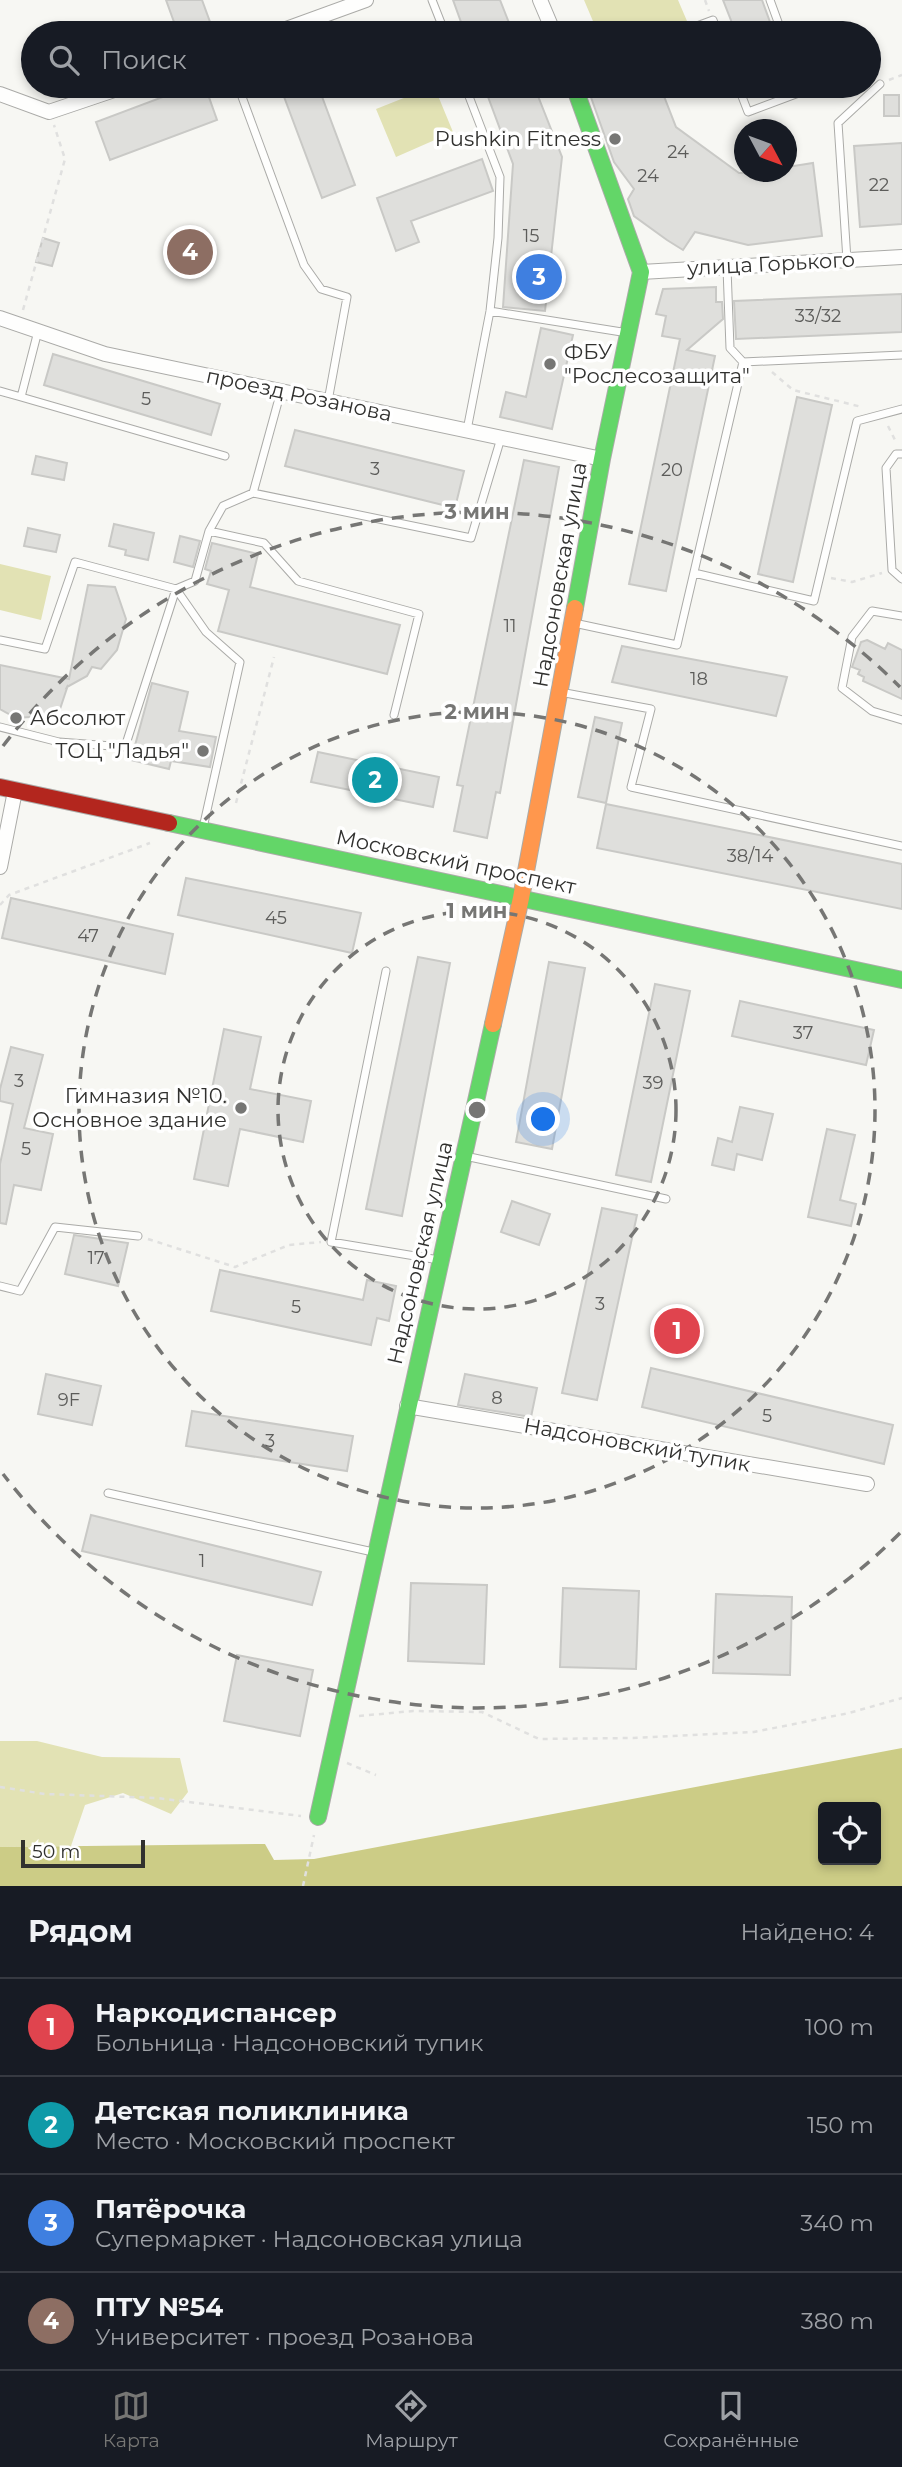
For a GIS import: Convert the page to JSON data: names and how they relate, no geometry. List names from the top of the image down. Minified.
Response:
{"streets":{"street":["улица Горького","проезд Розанова","Надсоновская улица","Московский проспект","Надсоновский тупик"]},"crossings":[["улица Горького","Надсоновская улица"],["проезд Розанова","Надсоновская улица"],["Надсоновская улица","Московский проспект"],["Надсоновская улица","Надсоновский тупик"]],"places":["Pushkin Fitness","ФБУ \"Рослесозащита\"","Абсолют","ТОЦ \"Ладья\"","Гимназия №10. Основное здание"],"house_numbers":["24","24","22","15","33/32","5","3","20","11","18","38/14","45","47","37","3","39","5","17","3","5","8","9F","5","3","1"],"scale_bar":"50 m","north":"bottom right","page":{"search":"Поиск","pins":["4","3","2","1"],"scale":"50 m","heading":["Рядом","Найдено: 4"],"list":[{"mark":"1","name":"Наркодиспансер","note":"Больница · Надсоновский тупик","value":"100 m"},{"mark":"2","name":"Детская поликлиника","note":"Место · Московский проспект","value":"150 m"},{"mark":"3","name":"Пятёрочка","note":"Супермаркет · Надсоновская улица","value":"340 m"},{"mark":"4","name":"ПТУ №54","note":"Университет · проезд Розанова","value":"380 m"}],"nav":["Карта","Маршрут","Сохранённые"]},"rings":["3 мин","2 мин","1 мин"]}
